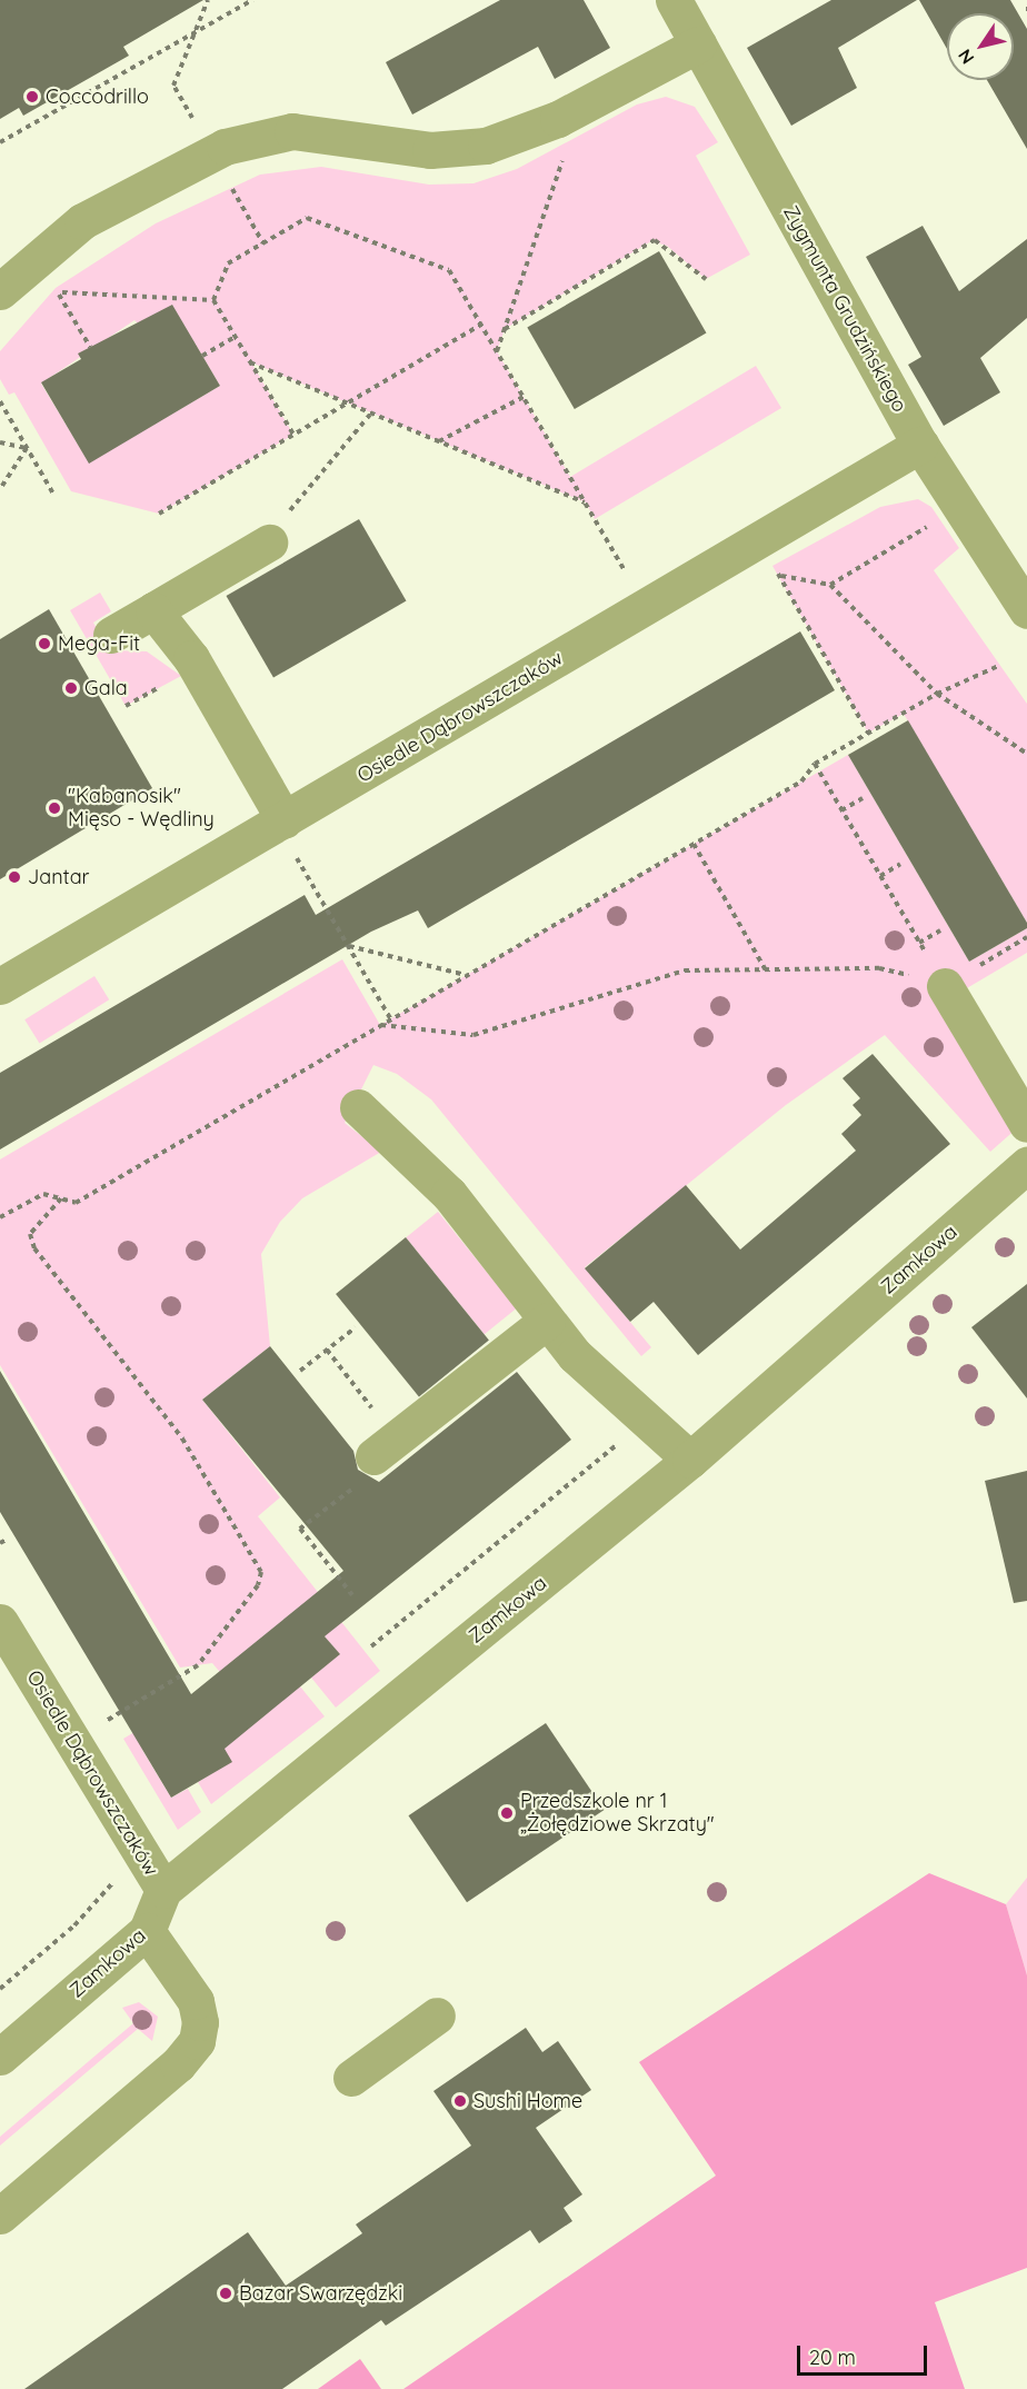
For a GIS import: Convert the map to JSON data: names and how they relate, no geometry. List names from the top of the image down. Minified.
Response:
{"streets":{"street":["Zygmunta Grudzińskiego","Osiedle Dąbrowszczaków","Zamkowa"]},"crossings":[["Zygmunta Grudzińskiego","Osiedle Dąbrowszczaków"],["Osiedle Dąbrowszczaków","Zamkowa"]],"places":["Coccodrillo","Mega-Fit","Gala","\"Kabanosik\" Mięso - Wędliny","Jantar","Przedszkole nr 1 „Żołędziowe Skrzaty\"","Sushi Home","Bazar Swarzędzki"],"scale_bar":"20 m","north":"bottom left"}
